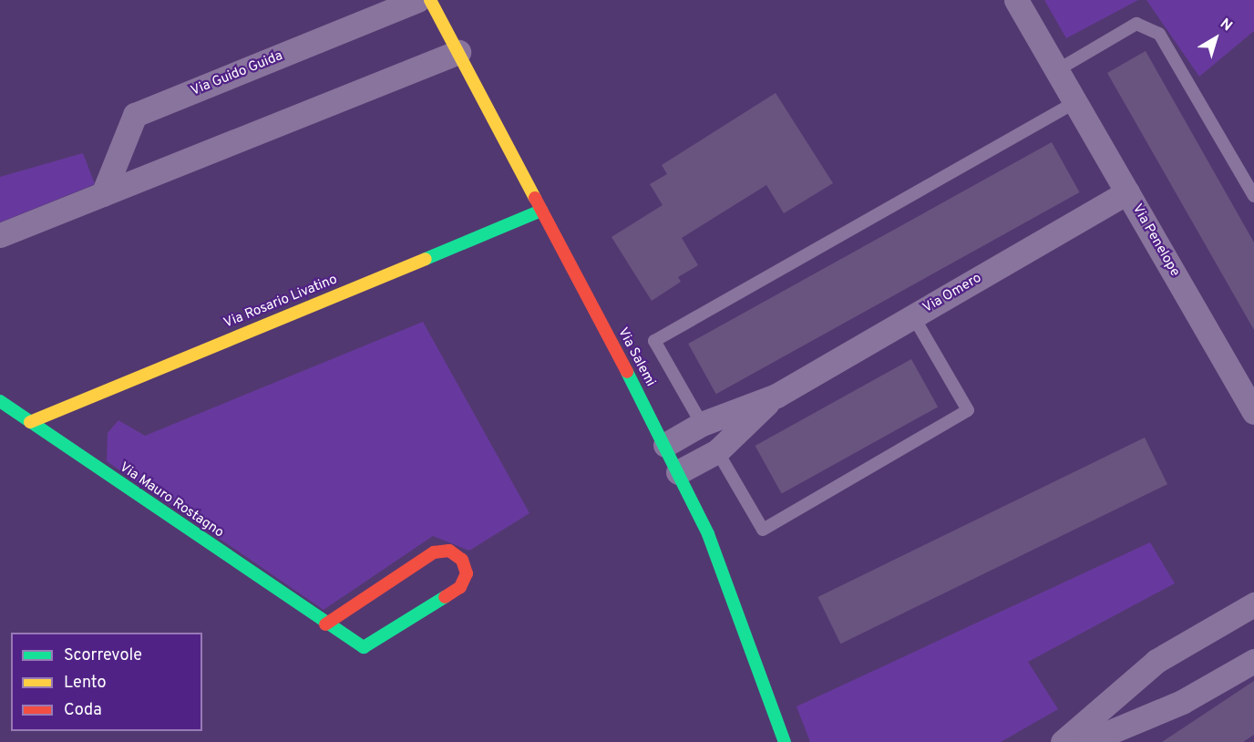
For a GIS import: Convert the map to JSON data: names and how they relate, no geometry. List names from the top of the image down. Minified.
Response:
{"streets":{"street":["Via Guido Guida","Via Penelope","Via Omero","Via Rosario Livatino","Via Salemi","Via Mauro Rostagno"]},"crossings":[["Via Penelope","Via Omero"],["Via Rosario Livatino","Via Salemi"],["Via Rosario Livatino","Via Mauro Rostagno"]],"legend":["Scorrevole","Lento","Coda"],"north":"top right"}
